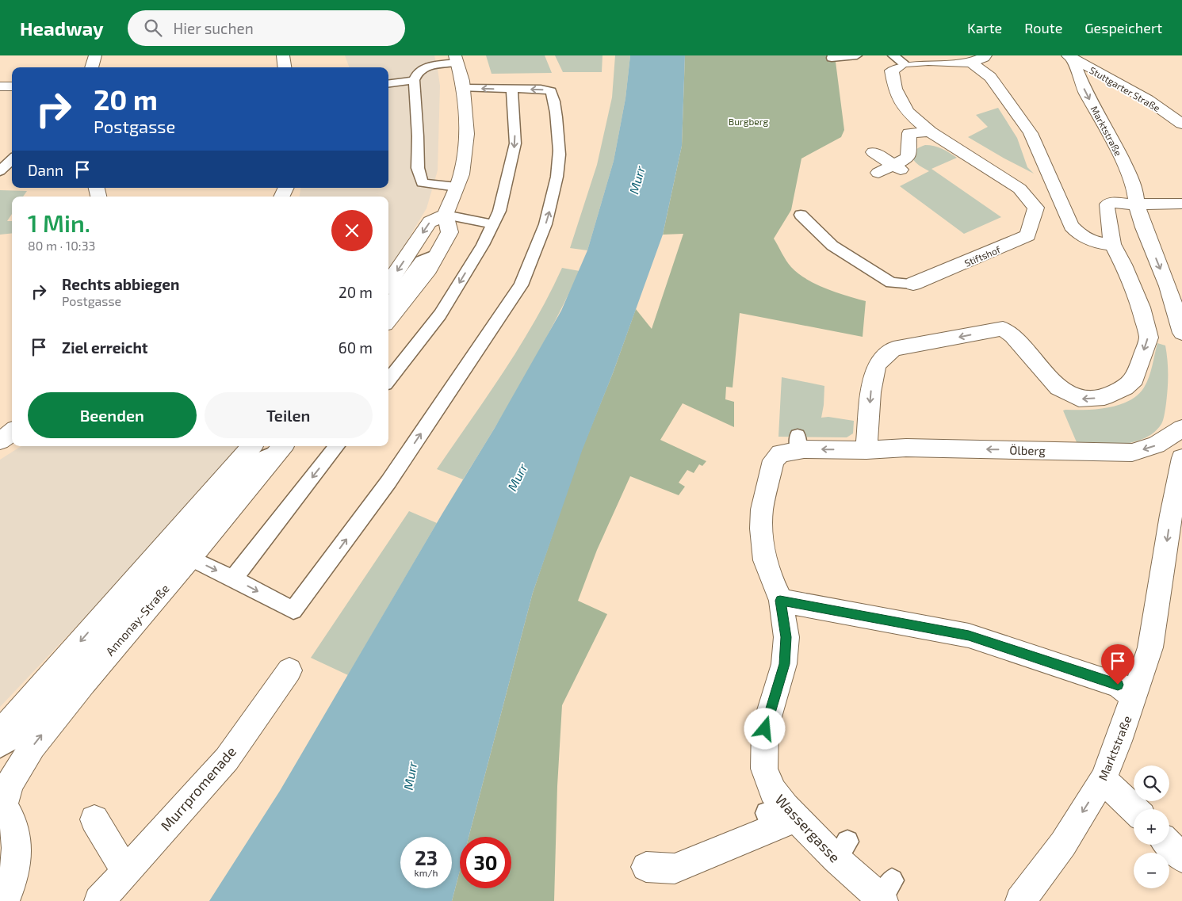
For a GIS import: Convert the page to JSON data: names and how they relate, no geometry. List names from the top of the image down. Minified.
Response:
{"streets":{"street":["Stuttgarter Straße","Marktstraße","Stiftshof","Ölberg","Annonay-Straße","Murrpromenade","Wassergasse"]},"crossings":[["Stuttgarter Straße","Marktstraße"],["Ölberg","Wassergasse"]],"one_way":["Marktstraße"],"water":["Murr"],"parks":["Burgberg"],"page":{"header":"Headway","search":"Hier suchen","nav":["Karte","Route","Gespeichert"],"turn":["20 m","Postgasse"],"then":"Dann","heading":["1 Min.","80 m · 10:33"],"list":[{"name":"Rechts abbiegen","note":"Postgasse","value":"20 m"},{"name":"Ziel erreicht","value":"60 m"}],"buttons":["Beenden","Teilen"],"map_buttons":["+","−"],"speed":"23 km/h","limit":"30"}}
